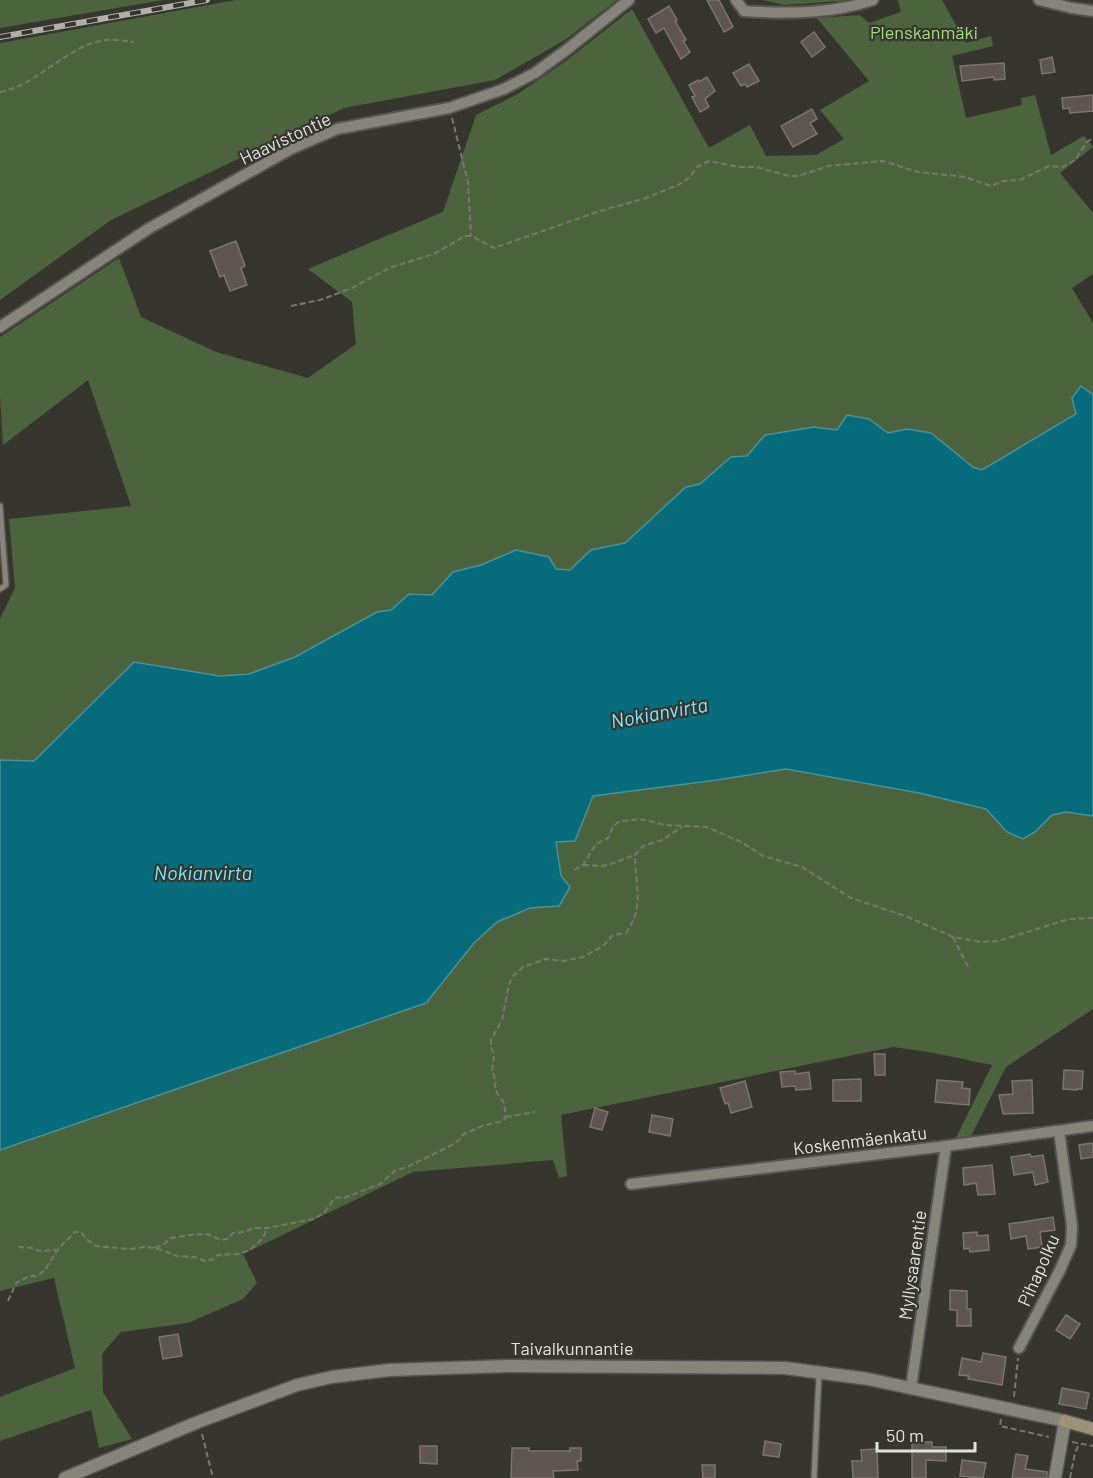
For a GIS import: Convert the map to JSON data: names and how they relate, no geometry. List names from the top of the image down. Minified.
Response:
{"streets":{"main road":["Taivalkunnantie"],"street":["Haavistontie","Koskenmäenkatu","Myllysaarentie","Pihapolku"]},"crossings":[["Koskenmäenkatu","Myllysaarentie"],["Koskenmäenkatu","Pihapolku"],["Myllysaarentie","Taivalkunnantie"]],"water":["Nokianvirta"],"parks":["Plenskanmäki"],"scale_bar":"50 m"}
